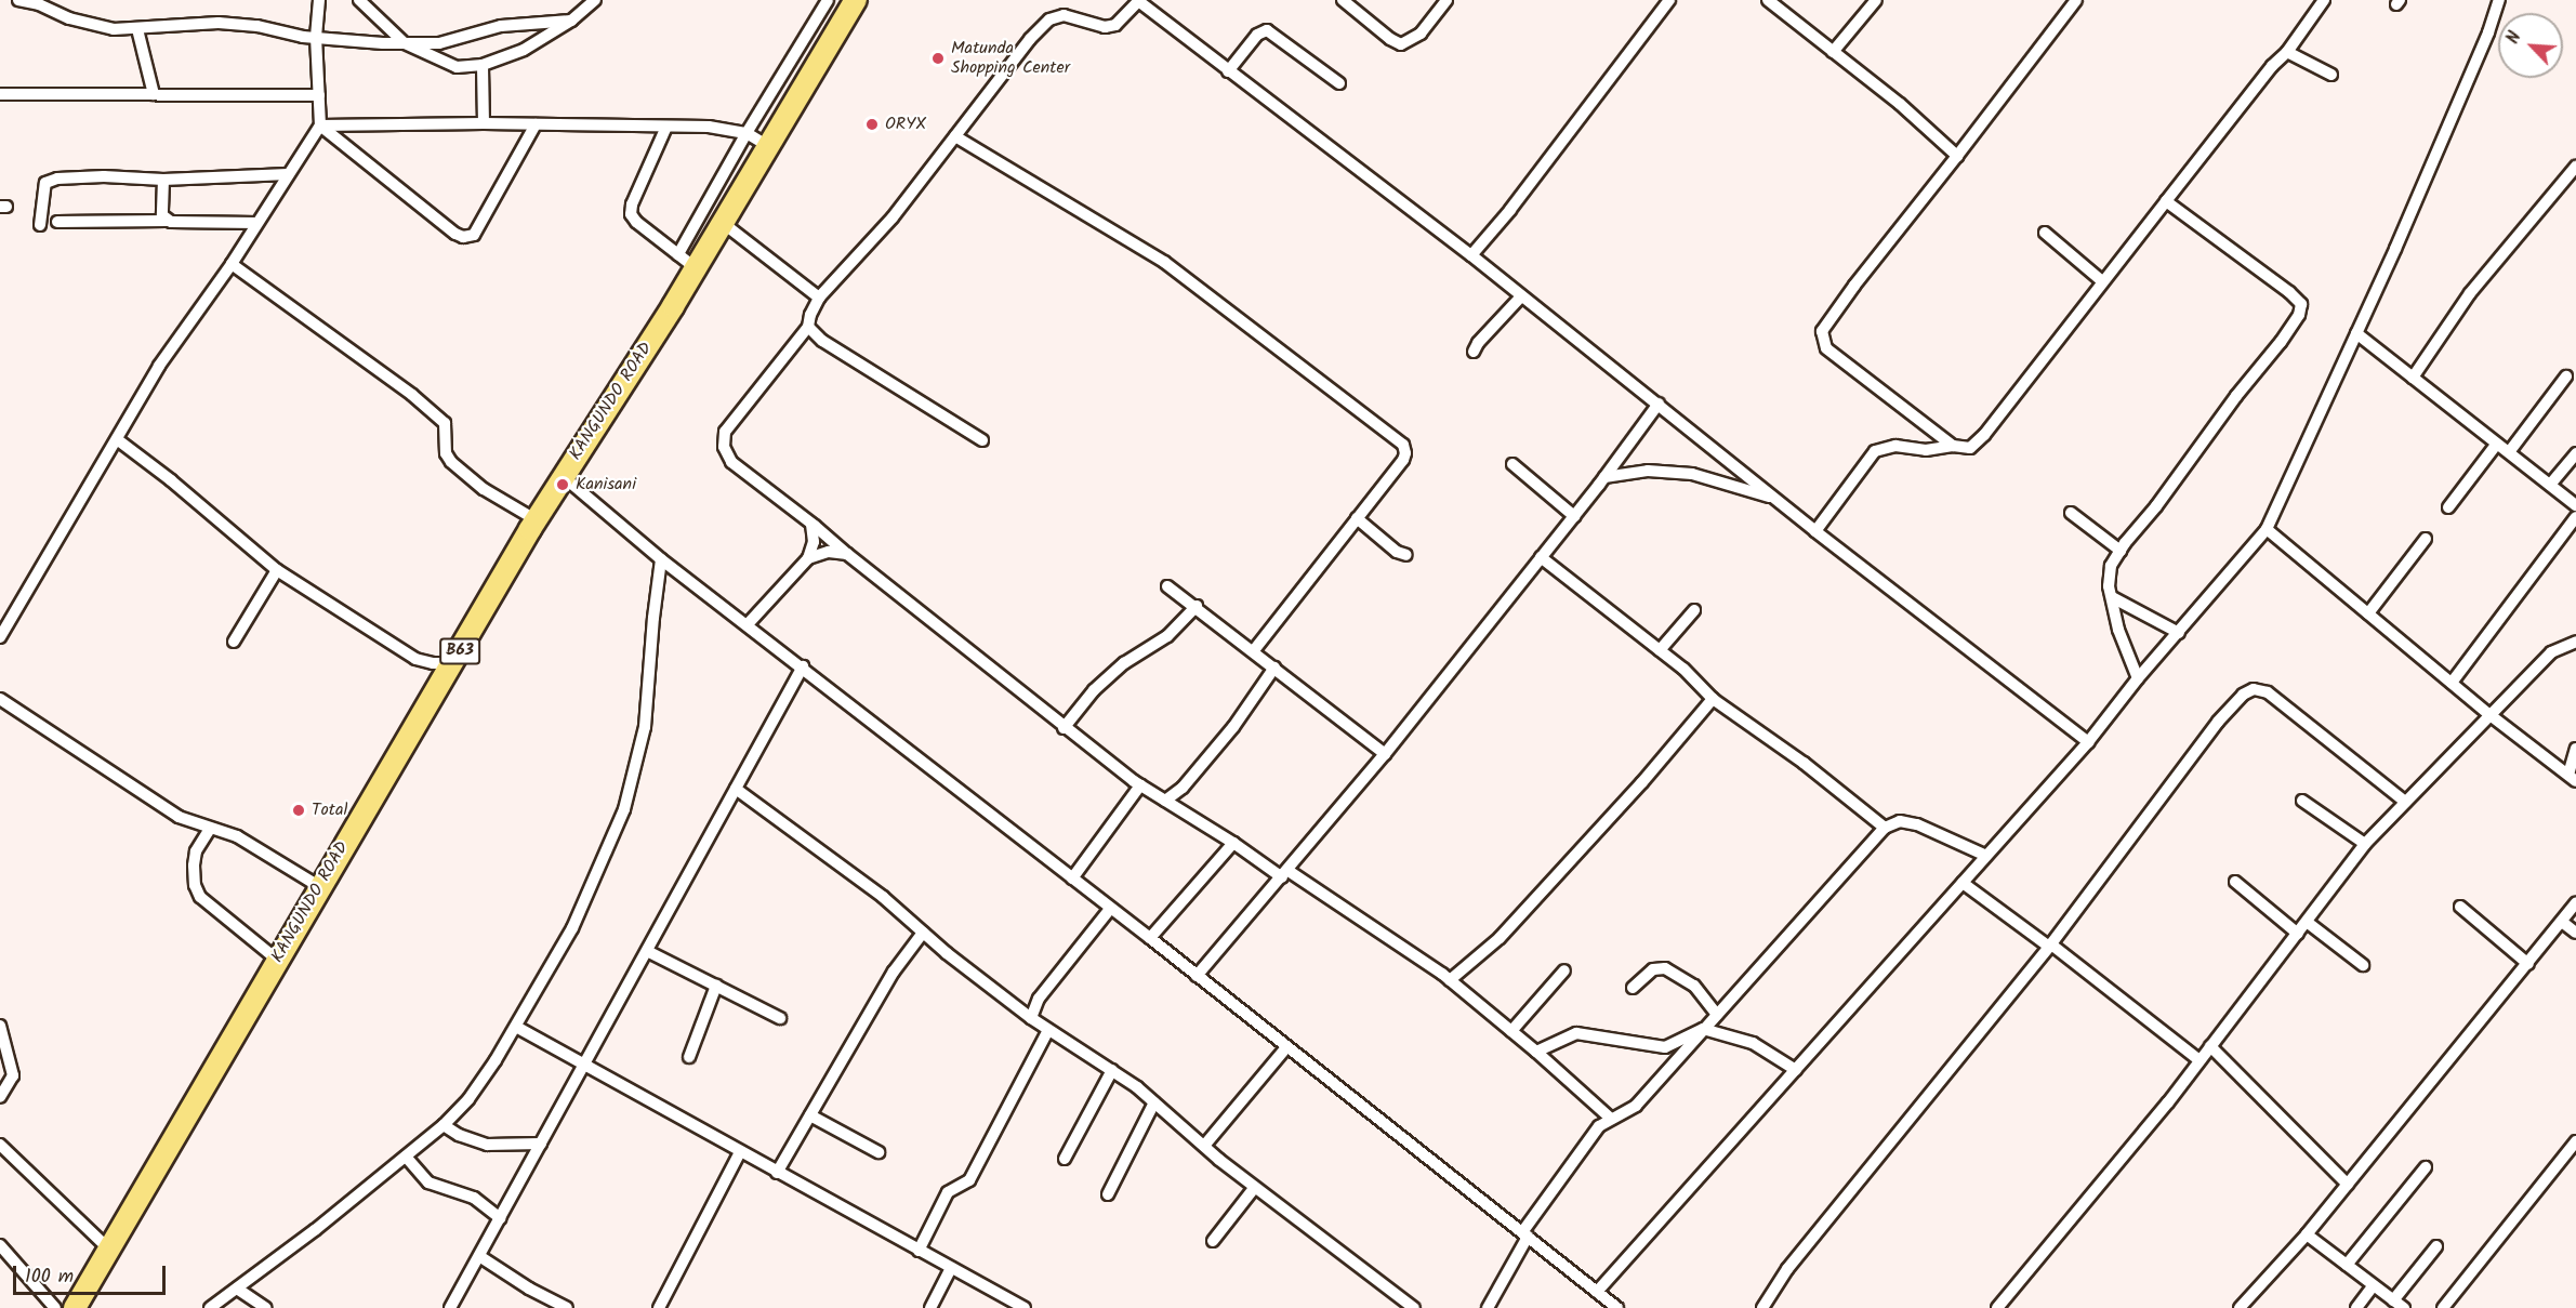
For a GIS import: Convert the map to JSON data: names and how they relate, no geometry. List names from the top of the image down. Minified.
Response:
{"streets":{"highway":["KANGUNDO ROAD","B63"]},"places":["Matunda Shopping Center","ORYX","Kanisani","Total"],"scale_bar":"100 m","north":"top left"}
